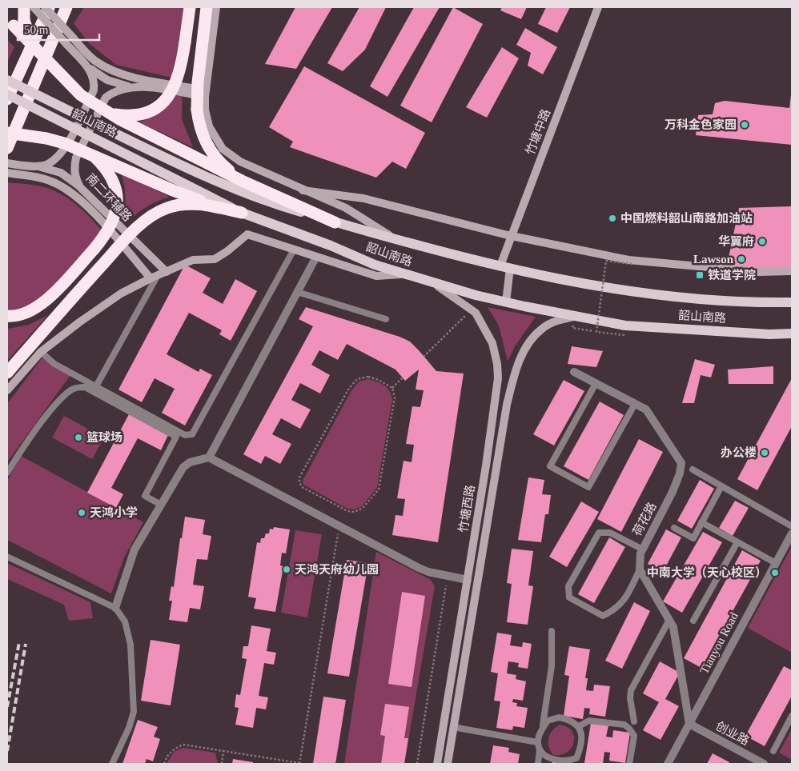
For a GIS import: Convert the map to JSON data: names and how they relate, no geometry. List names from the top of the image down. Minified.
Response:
{"streets":{"main road":["韶山南路"],"street":["竹塘中路","南二环辅路","竹塘西路","荷花路","Tianyou Road","创业路"]},"crossings":[["韶山南路","竹塘中路"],["韶山南路","竹塘西路"],["Tianyou Road","创业路"]],"places":{"other":["万科金色家园","中国燃料韶山南路加油站","华翼府","Lawson","篮球场","办公楼","天鸿小学","天鸿天府幼儿园","中南大学（天心校区）"],"transit":["铁道学院"]},"scale_bar":"50 m"}
